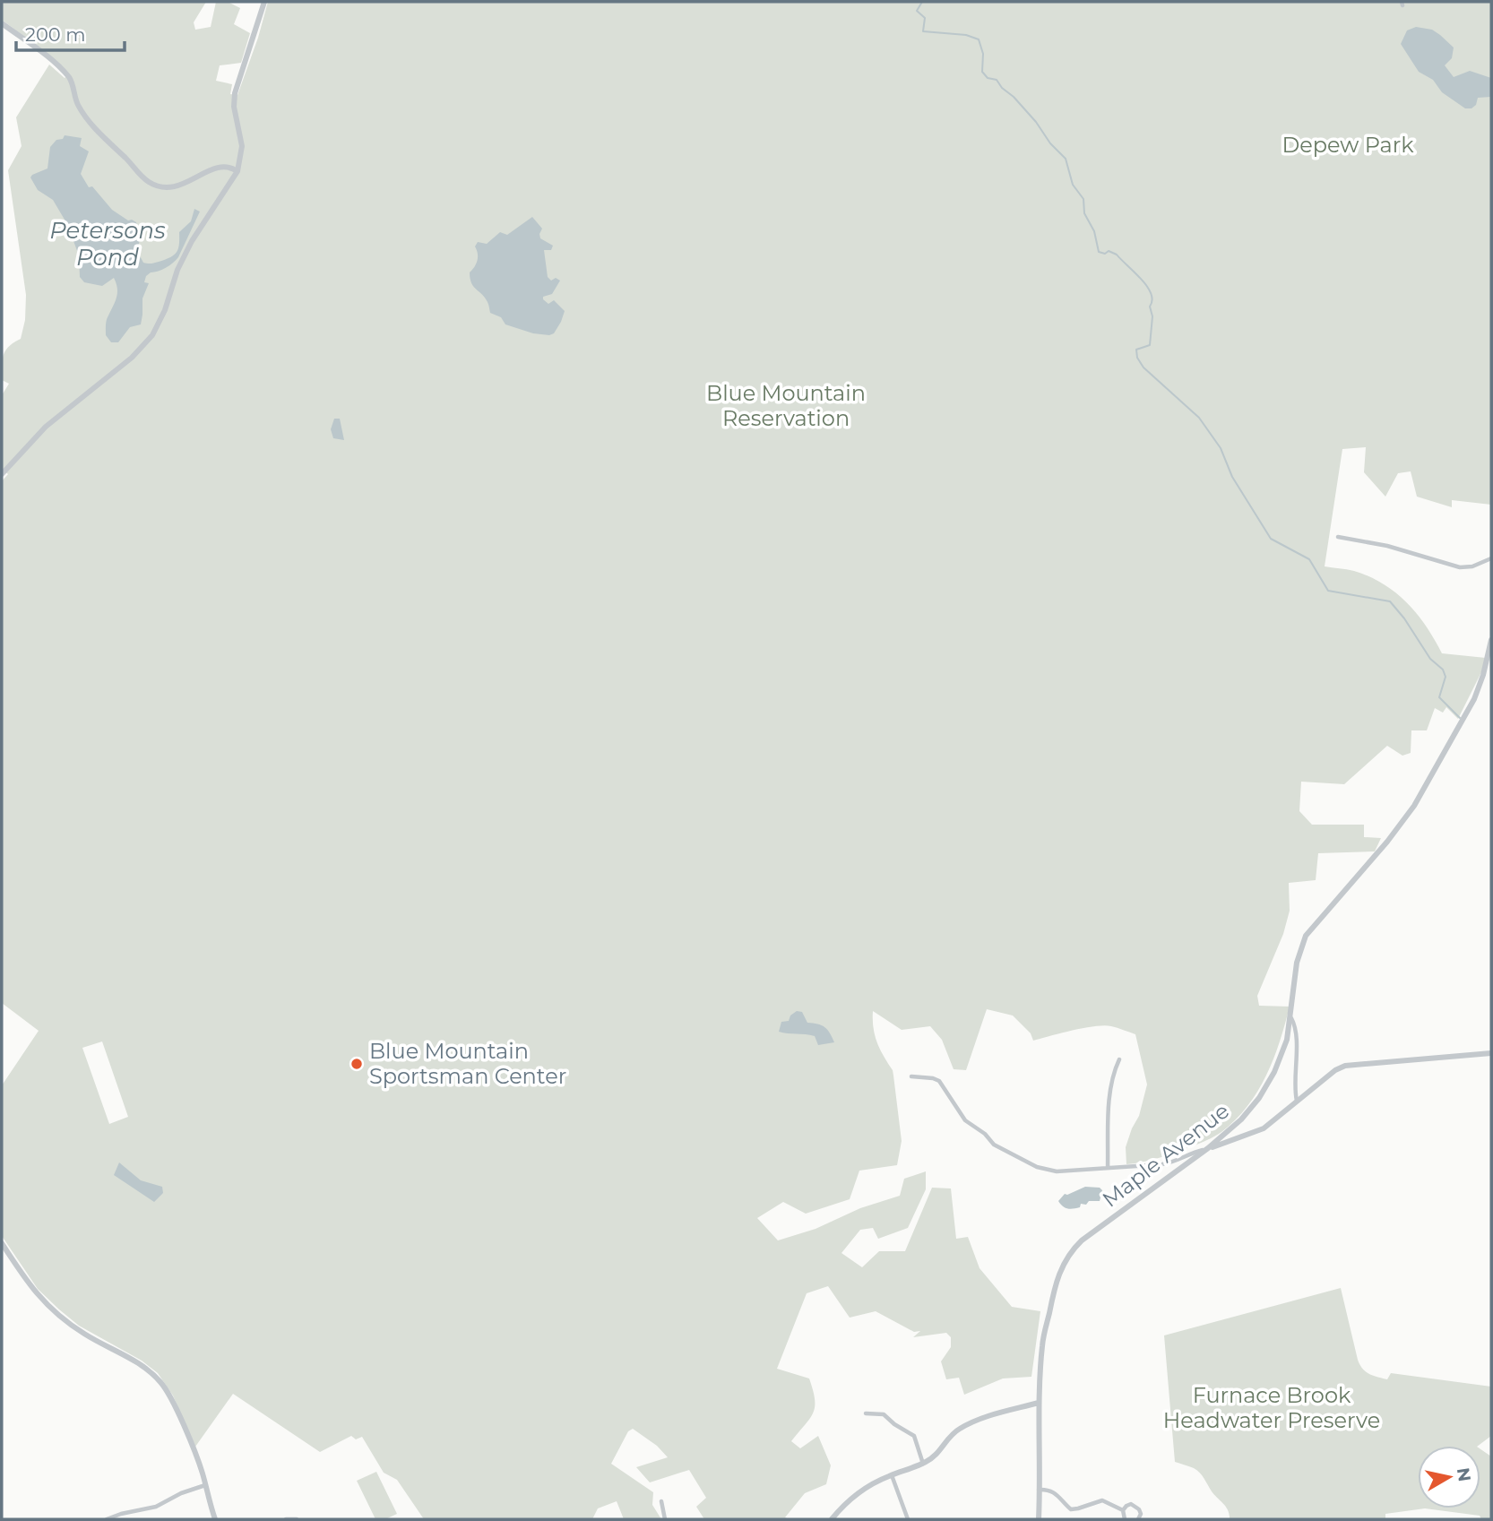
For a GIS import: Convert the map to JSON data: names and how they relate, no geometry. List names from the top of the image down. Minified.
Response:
{"streets":{"street":["Maple Avenue"]},"water":["Petersons Pond"],"parks":["Depew Park","Blue Mountain Reservation","Furnace Brook Headwater Preserve"],"places":["Blue Mountain Sportsman Center"],"scale_bar":"200 m","north":"right"}
